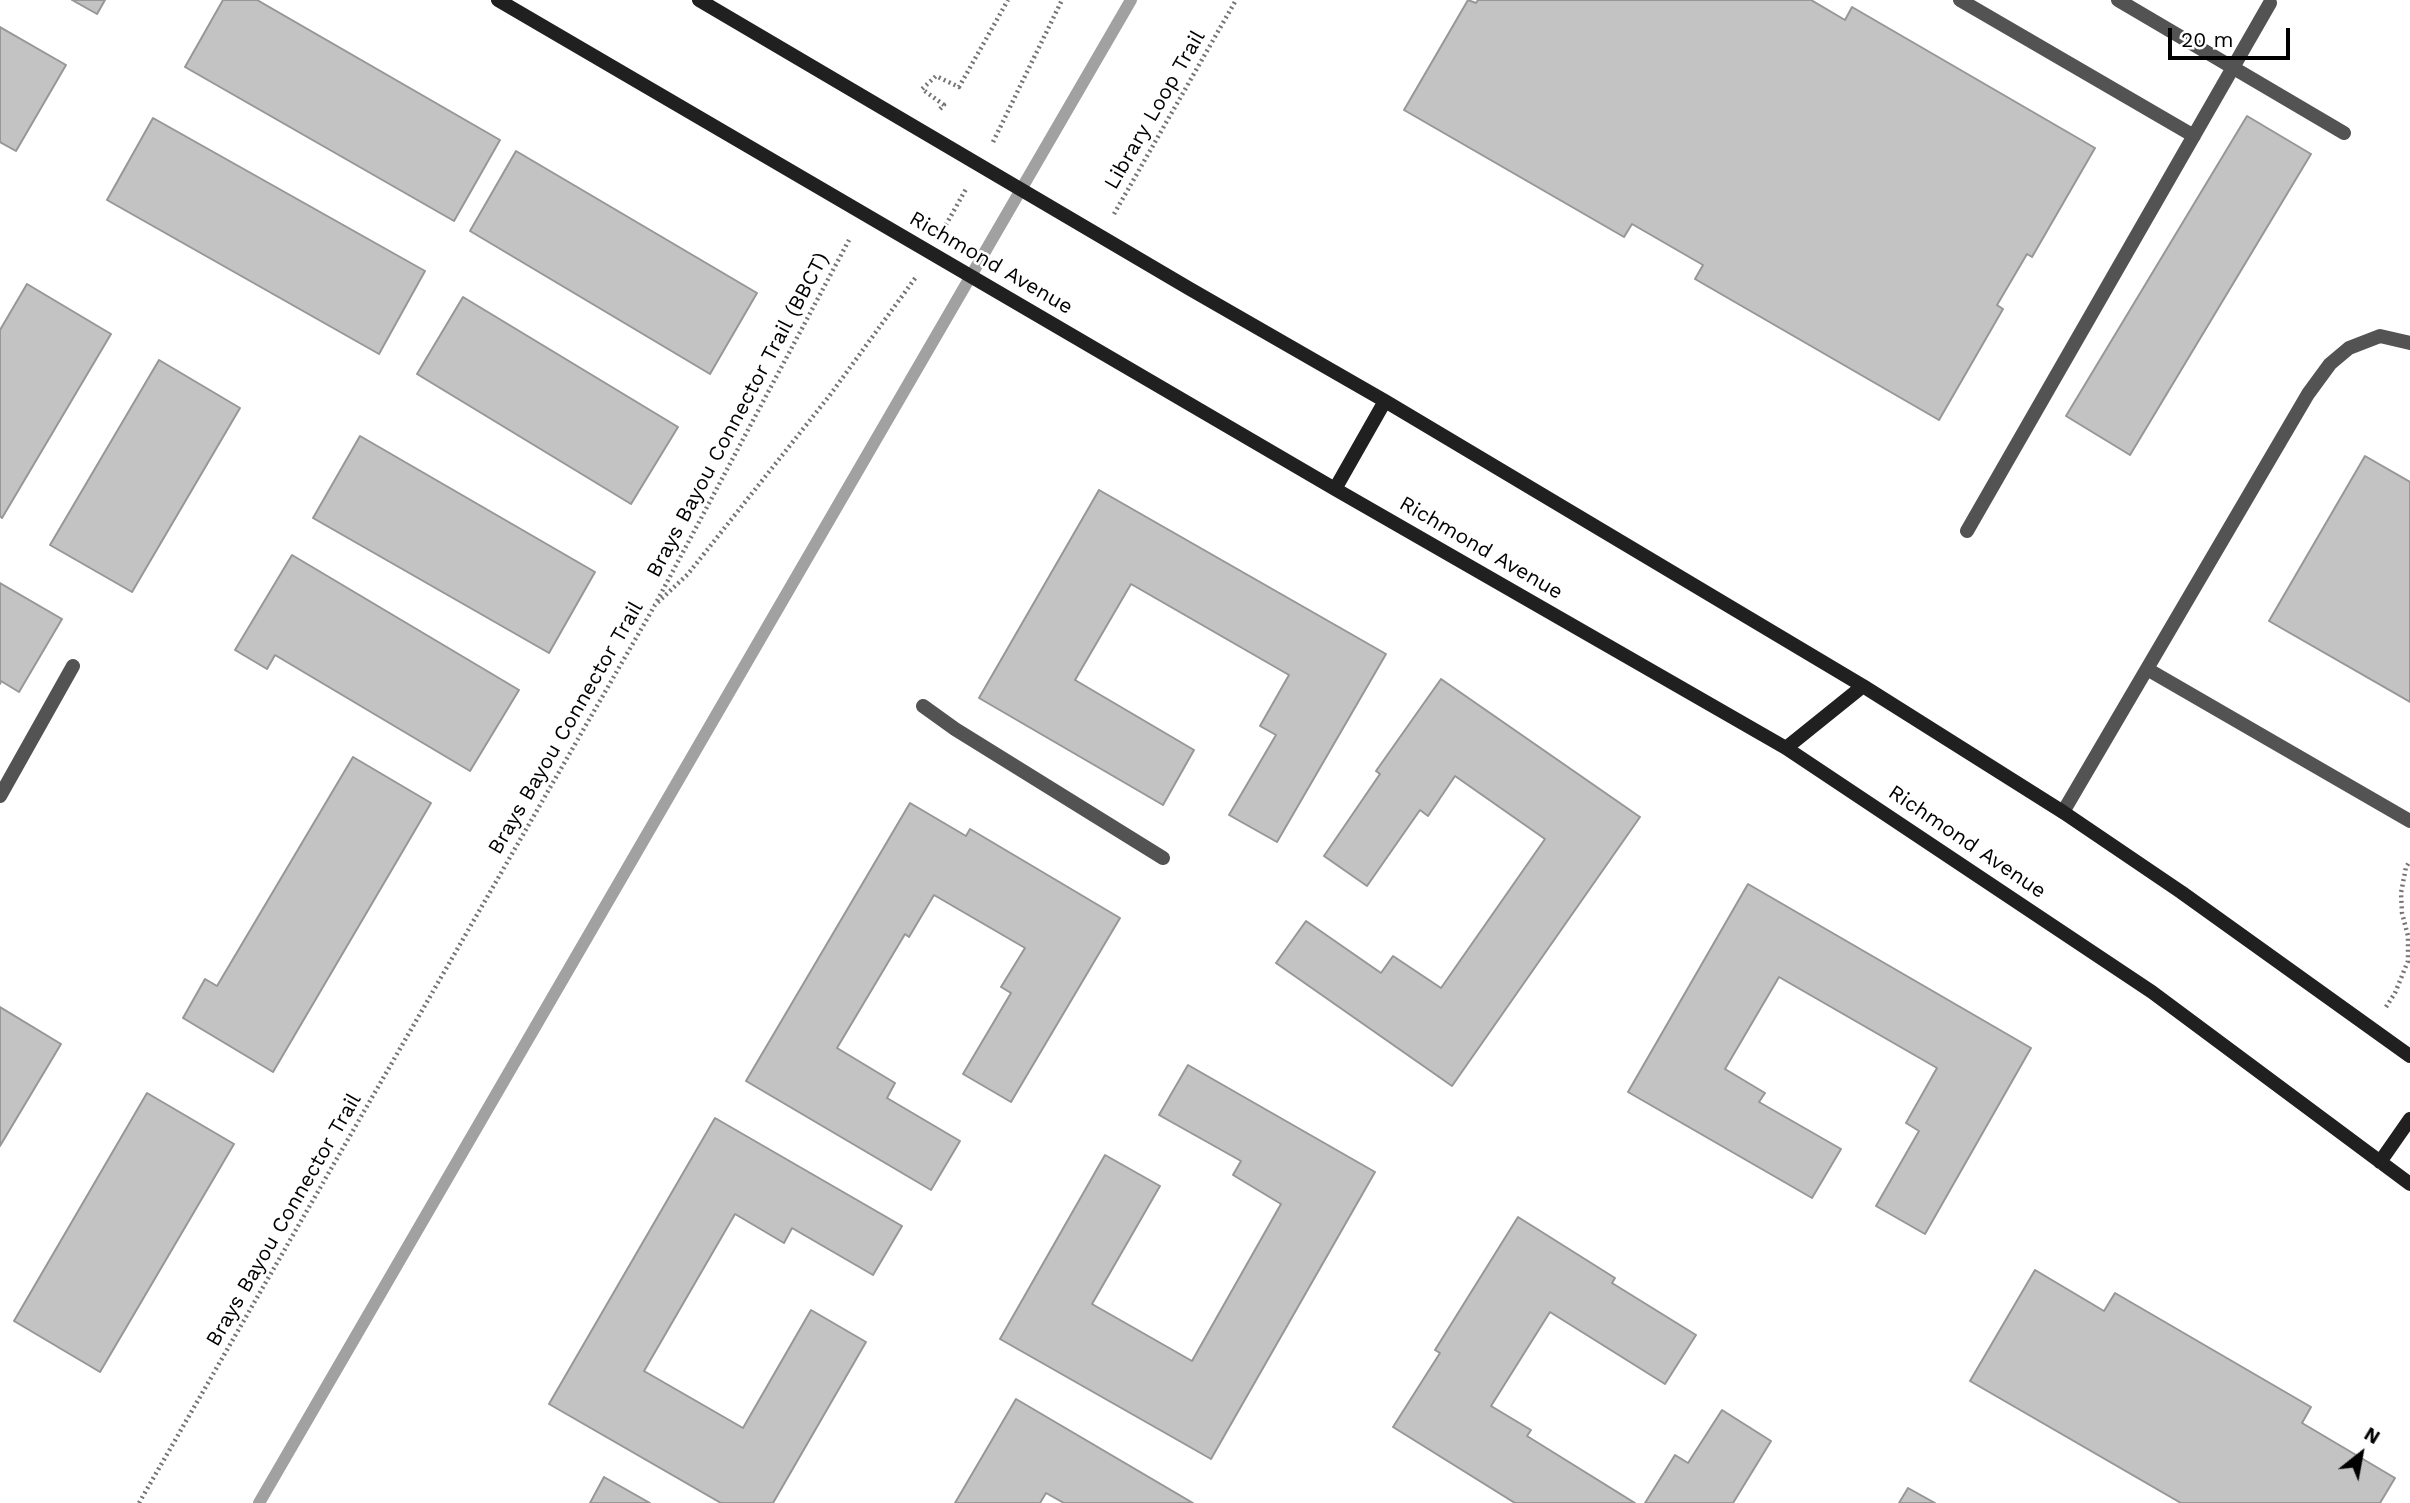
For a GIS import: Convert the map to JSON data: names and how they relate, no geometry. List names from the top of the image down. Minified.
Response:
{"streets":{"main road":["Richmond Avenue"],"path":["Library Loop Trail","Brays Bayou Connector Trail (BBCT)","Brays Bayou Connector Trail"]},"crossings":[["Brays Bayou Connector Trail (BBCT)","Brays Bayou Connector Trail"]],"scale_bar":"20 m","north":"top right"}
